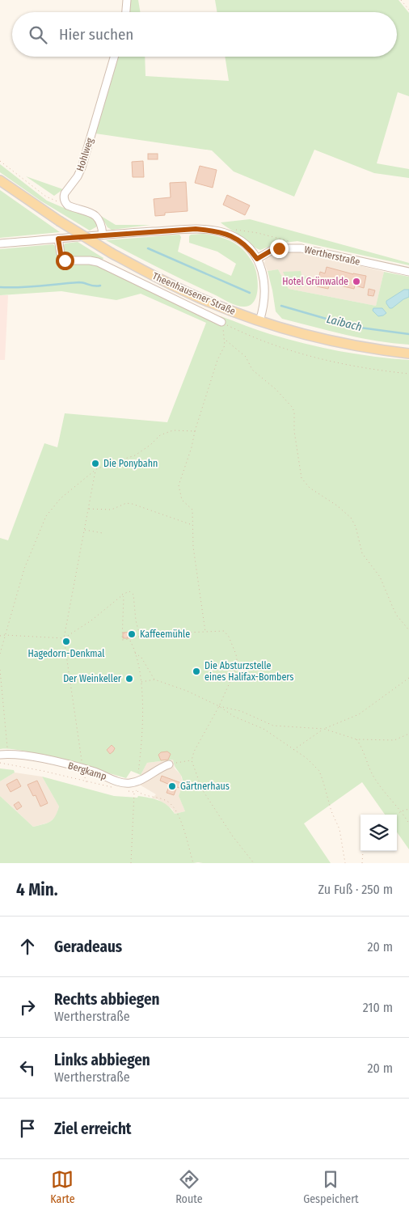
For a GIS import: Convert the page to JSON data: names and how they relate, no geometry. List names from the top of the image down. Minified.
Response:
{"streets":{"main road":["Theenhausener Straße"],"street":["Hohlweg","Wertherstraße","Bergkamp"]},"water":["Laibach"],"places":["Hotel Grünwalde","Die Ponybahn","Kaffeemühle","Hagedorn-Denkmal","Die Absturzstelle eines Halifax-Bombers","Der Weinkeller","Gärtnerhaus"],"page":{"search":"Hier suchen","heading":["4 Min.","Zu Fuß · 250 m"],"list":[["Geradeaus","20 m"],["Rechts abbiegen","Wertherstraße","210 m"],["Links abbiegen","Wertherstraße","20 m"],"Ziel erreicht"],"nav":["Karte","Route","Gespeichert"]}}
